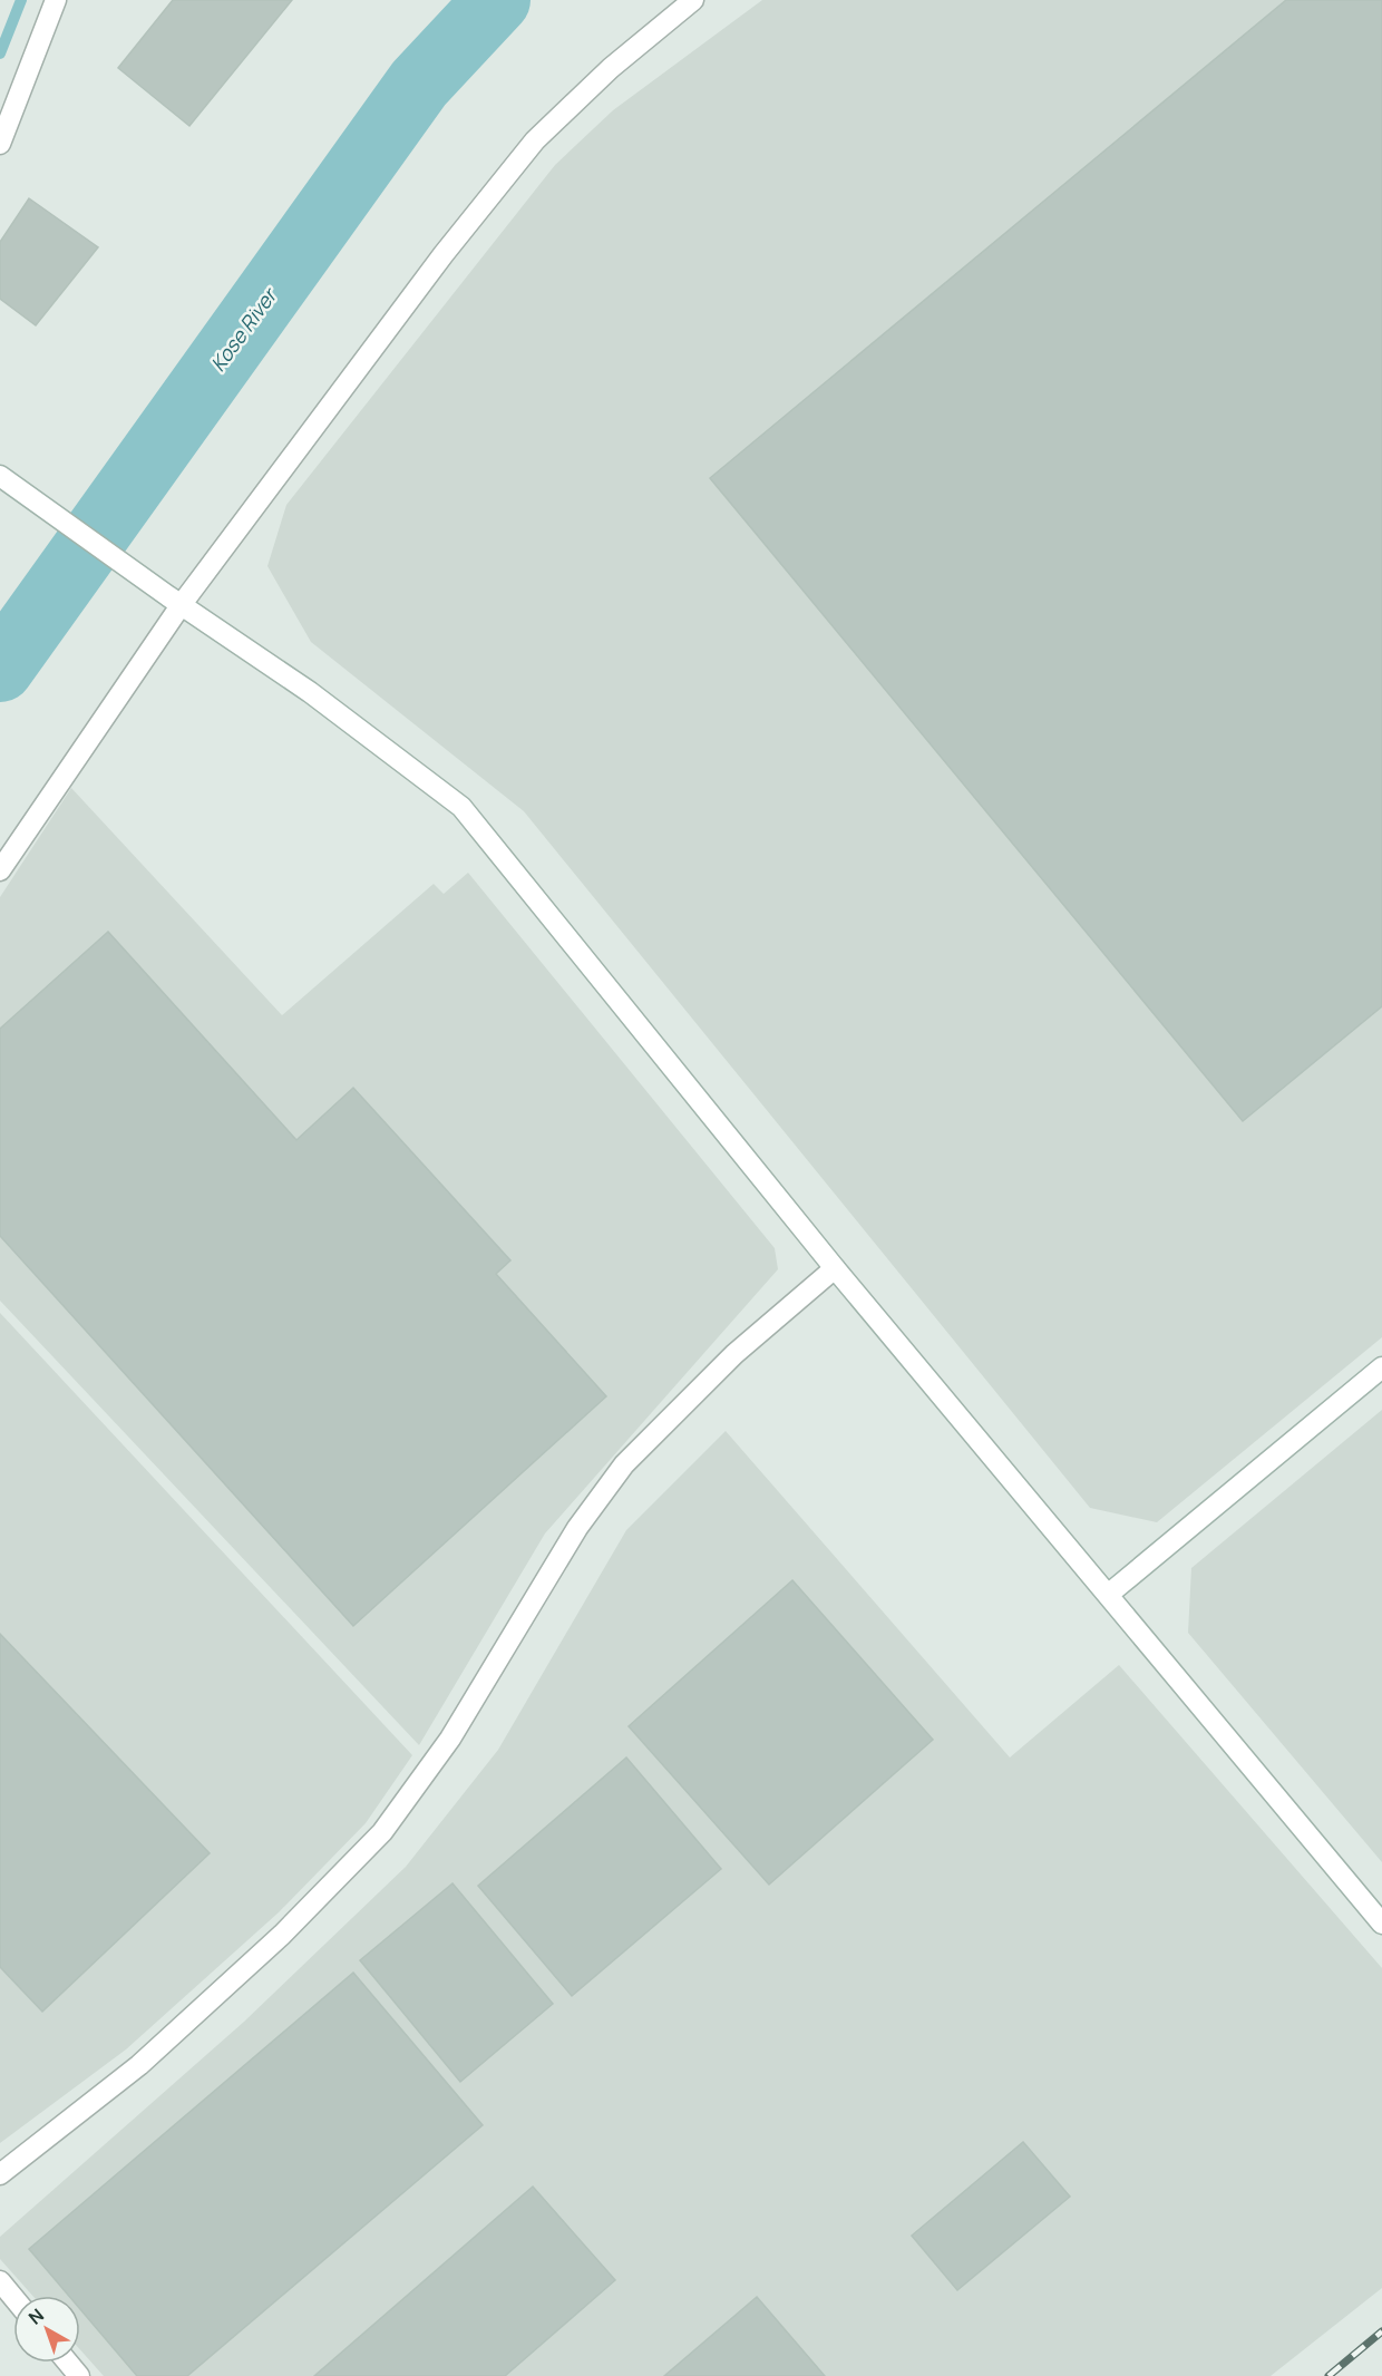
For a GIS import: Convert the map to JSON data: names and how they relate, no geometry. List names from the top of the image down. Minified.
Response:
{"water":["Kose River"],"north":"top left"}
